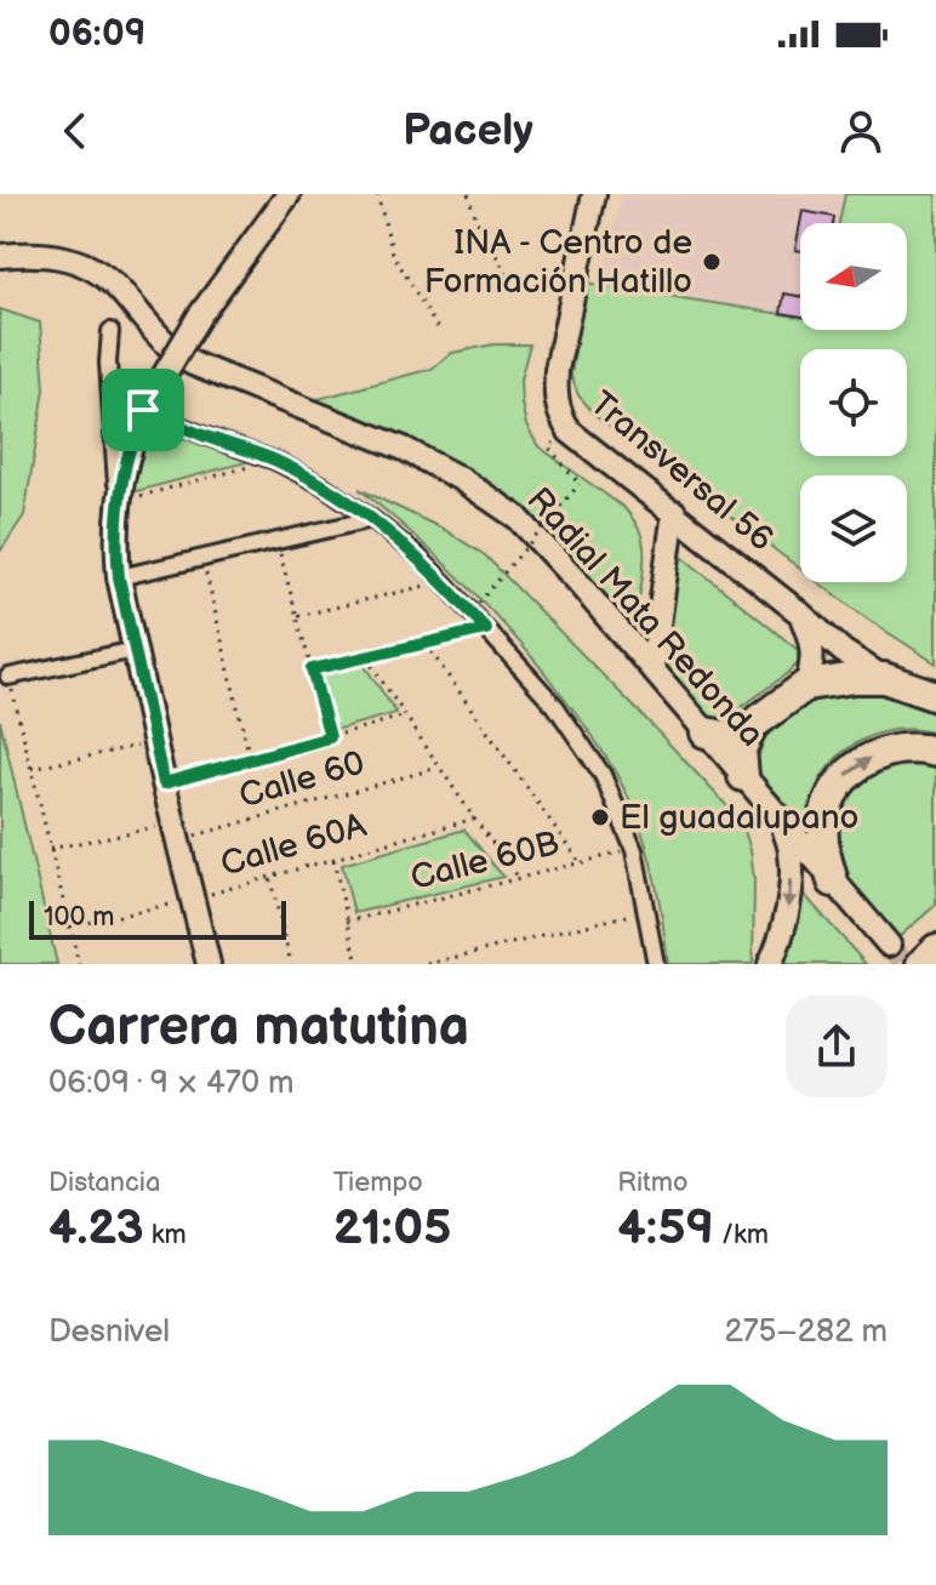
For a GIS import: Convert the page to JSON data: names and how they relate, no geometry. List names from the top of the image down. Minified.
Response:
{"streets":{"street":["Transversal 56","Radial Mata Redonda"],"path":["Calle 60","Calle 60A","Calle 60B"]},"places":["INA - Centro de Formación Hatillo","El guadalupano"],"scale_bar":"100 m","north":"left","page":{"status":"06:09","header":"Pacely","scale":"100 m","heading":["Carrera matutina","06:09 · 9 × 470 m"],"stats":[["Distancia","4.23 km"],["Tiempo","21:05"],["Ritmo","4:59 /km"]],"chart":["Desnivel","275–282 m"]}}
